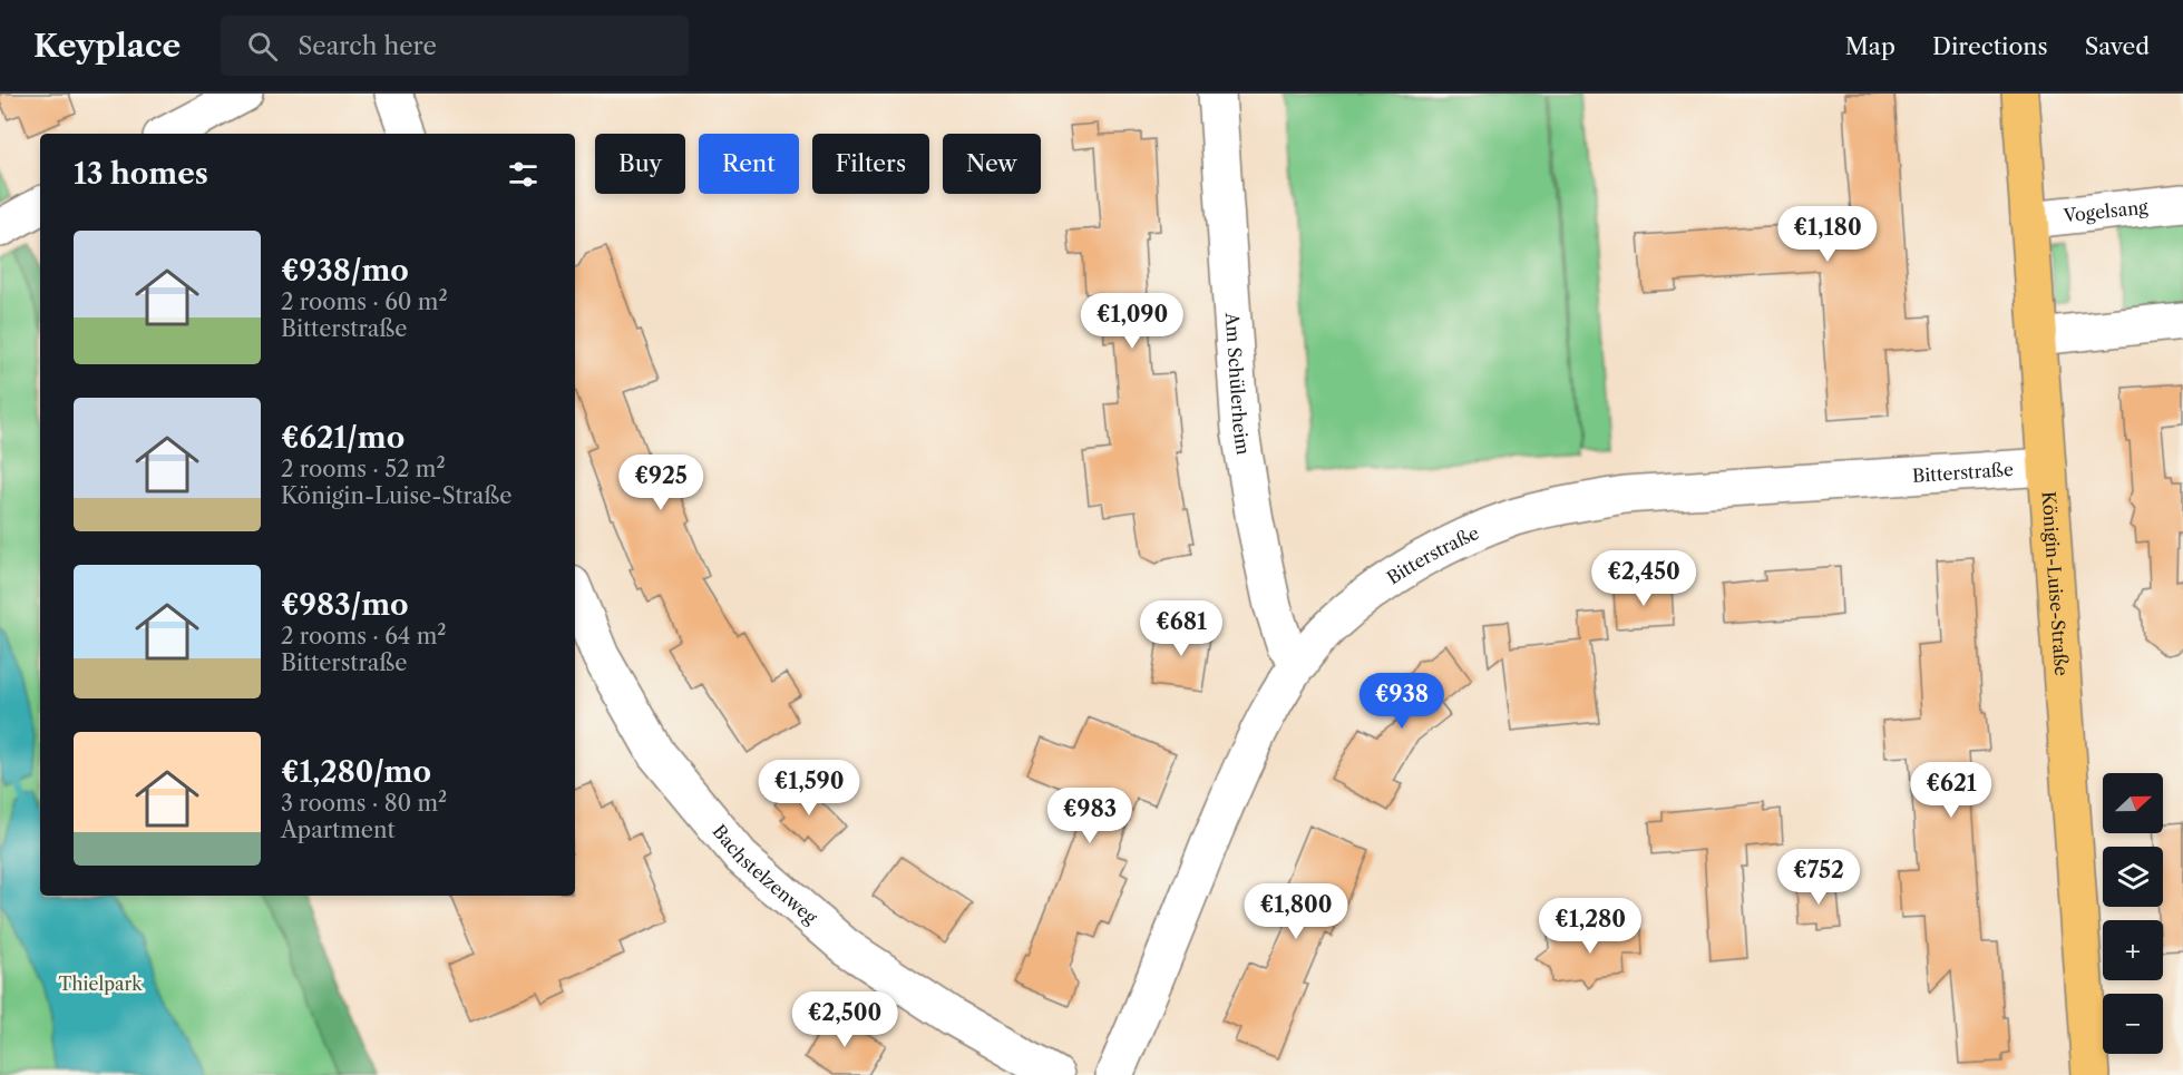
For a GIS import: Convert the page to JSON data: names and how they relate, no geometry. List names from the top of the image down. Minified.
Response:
{"streets":{"main road":["Königin-Luise-Straße"],"street":["Vogelsang","Am Schülerheim","Bitterstraße","Bachstelzenweg"]},"crossings":[["Vogelsang","Königin-Luise-Straße"],["Am Schülerheim","Bitterstraße"],["Bitterstraße","Königin-Luise-Straße"]],"parks":["Thielpark"],"north":"right","page":{"header":"Keyplace","search":"Search here","nav":["Map","Directions","Saved"],"chip":["Buy","Rent","Filters","New"],"heading":"13 homes","price":["€1,180","€1,090","€925","€2,450","€681","€938","€1,590","€621","€983","€752","€1,800","€1,280","€2,500"],"list":[{"name":"€938/mo","note":"2 rooms · 60 m² · Bitterstraße"},{"name":"€621/mo","note":"2 rooms · 52 m² · Königin-Luise-Straße"},{"name":"€983/mo","note":"2 rooms · 64 m² · Bitterstraße"},{"name":"€1,280/mo","note":"3 rooms · 80 m² · Apartment"}],"map_buttons":["+","−"]}}
